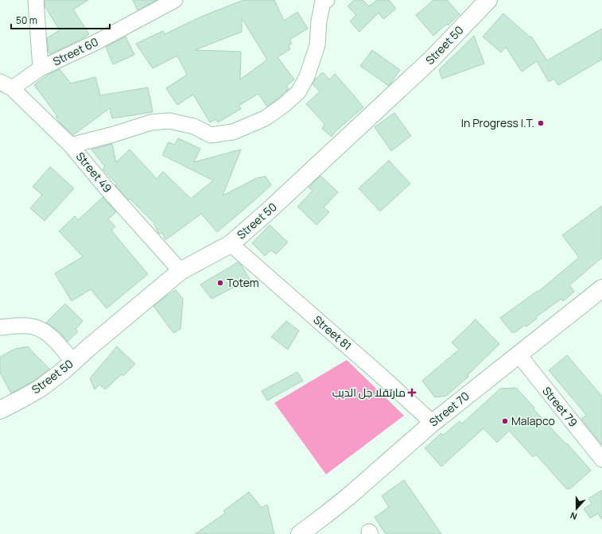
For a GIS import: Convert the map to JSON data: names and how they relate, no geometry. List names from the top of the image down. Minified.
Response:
{"streets":{"street":["Street 50","Street 60","Street 49","Street 81","Street 79","Street 70"]},"crossings":[["Street 50","Street 49"],["Street 50","Street 81"],["Street 60","Street 49"],["Street 81","Street 70"],["Street 79","Street 70"]],"places":{"other":["In Progress I.T.","Totem","Malapco"],"health":["مارتقلا جل الديب"]},"scale_bar":"50 m","north":"bottom"}
